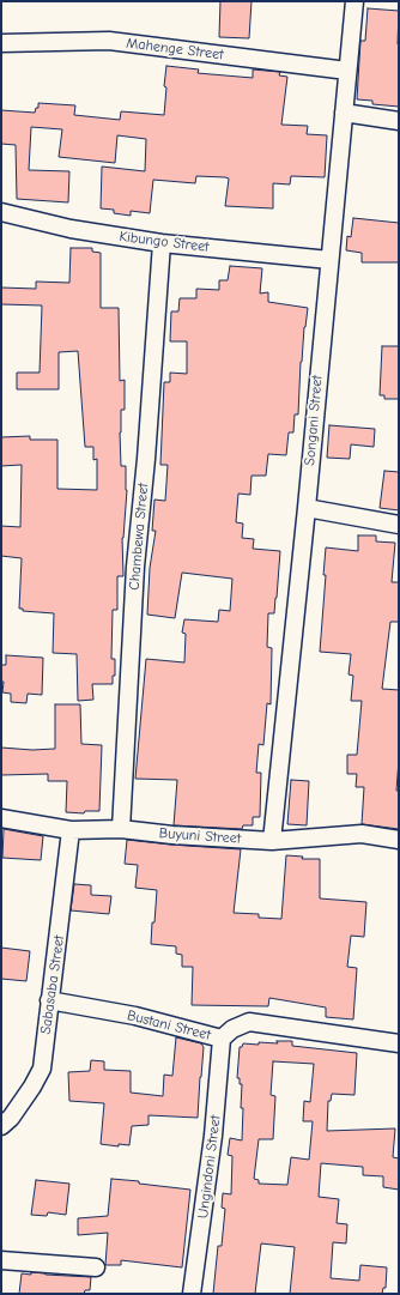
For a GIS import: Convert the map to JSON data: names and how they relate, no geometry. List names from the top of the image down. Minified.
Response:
{"streets":{"street":["Mahenge Street","Kibungo Street","Songani Street","Chambewa Street","Buyuni Street","Sabasaba Street","Bustani Street","Ungindoni Street"]},"crossings":[["Mahenge Street","Songani Street"],["Kibungo Street","Songani Street"],["Kibungo Street","Chambewa Street"],["Songani Street","Buyuni Street"],["Chambewa Street","Buyuni Street"],["Buyuni Street","Sabasaba Street"],["Sabasaba Street","Bustani Street"],["Bustani Street","Ungindoni Street"]]}
